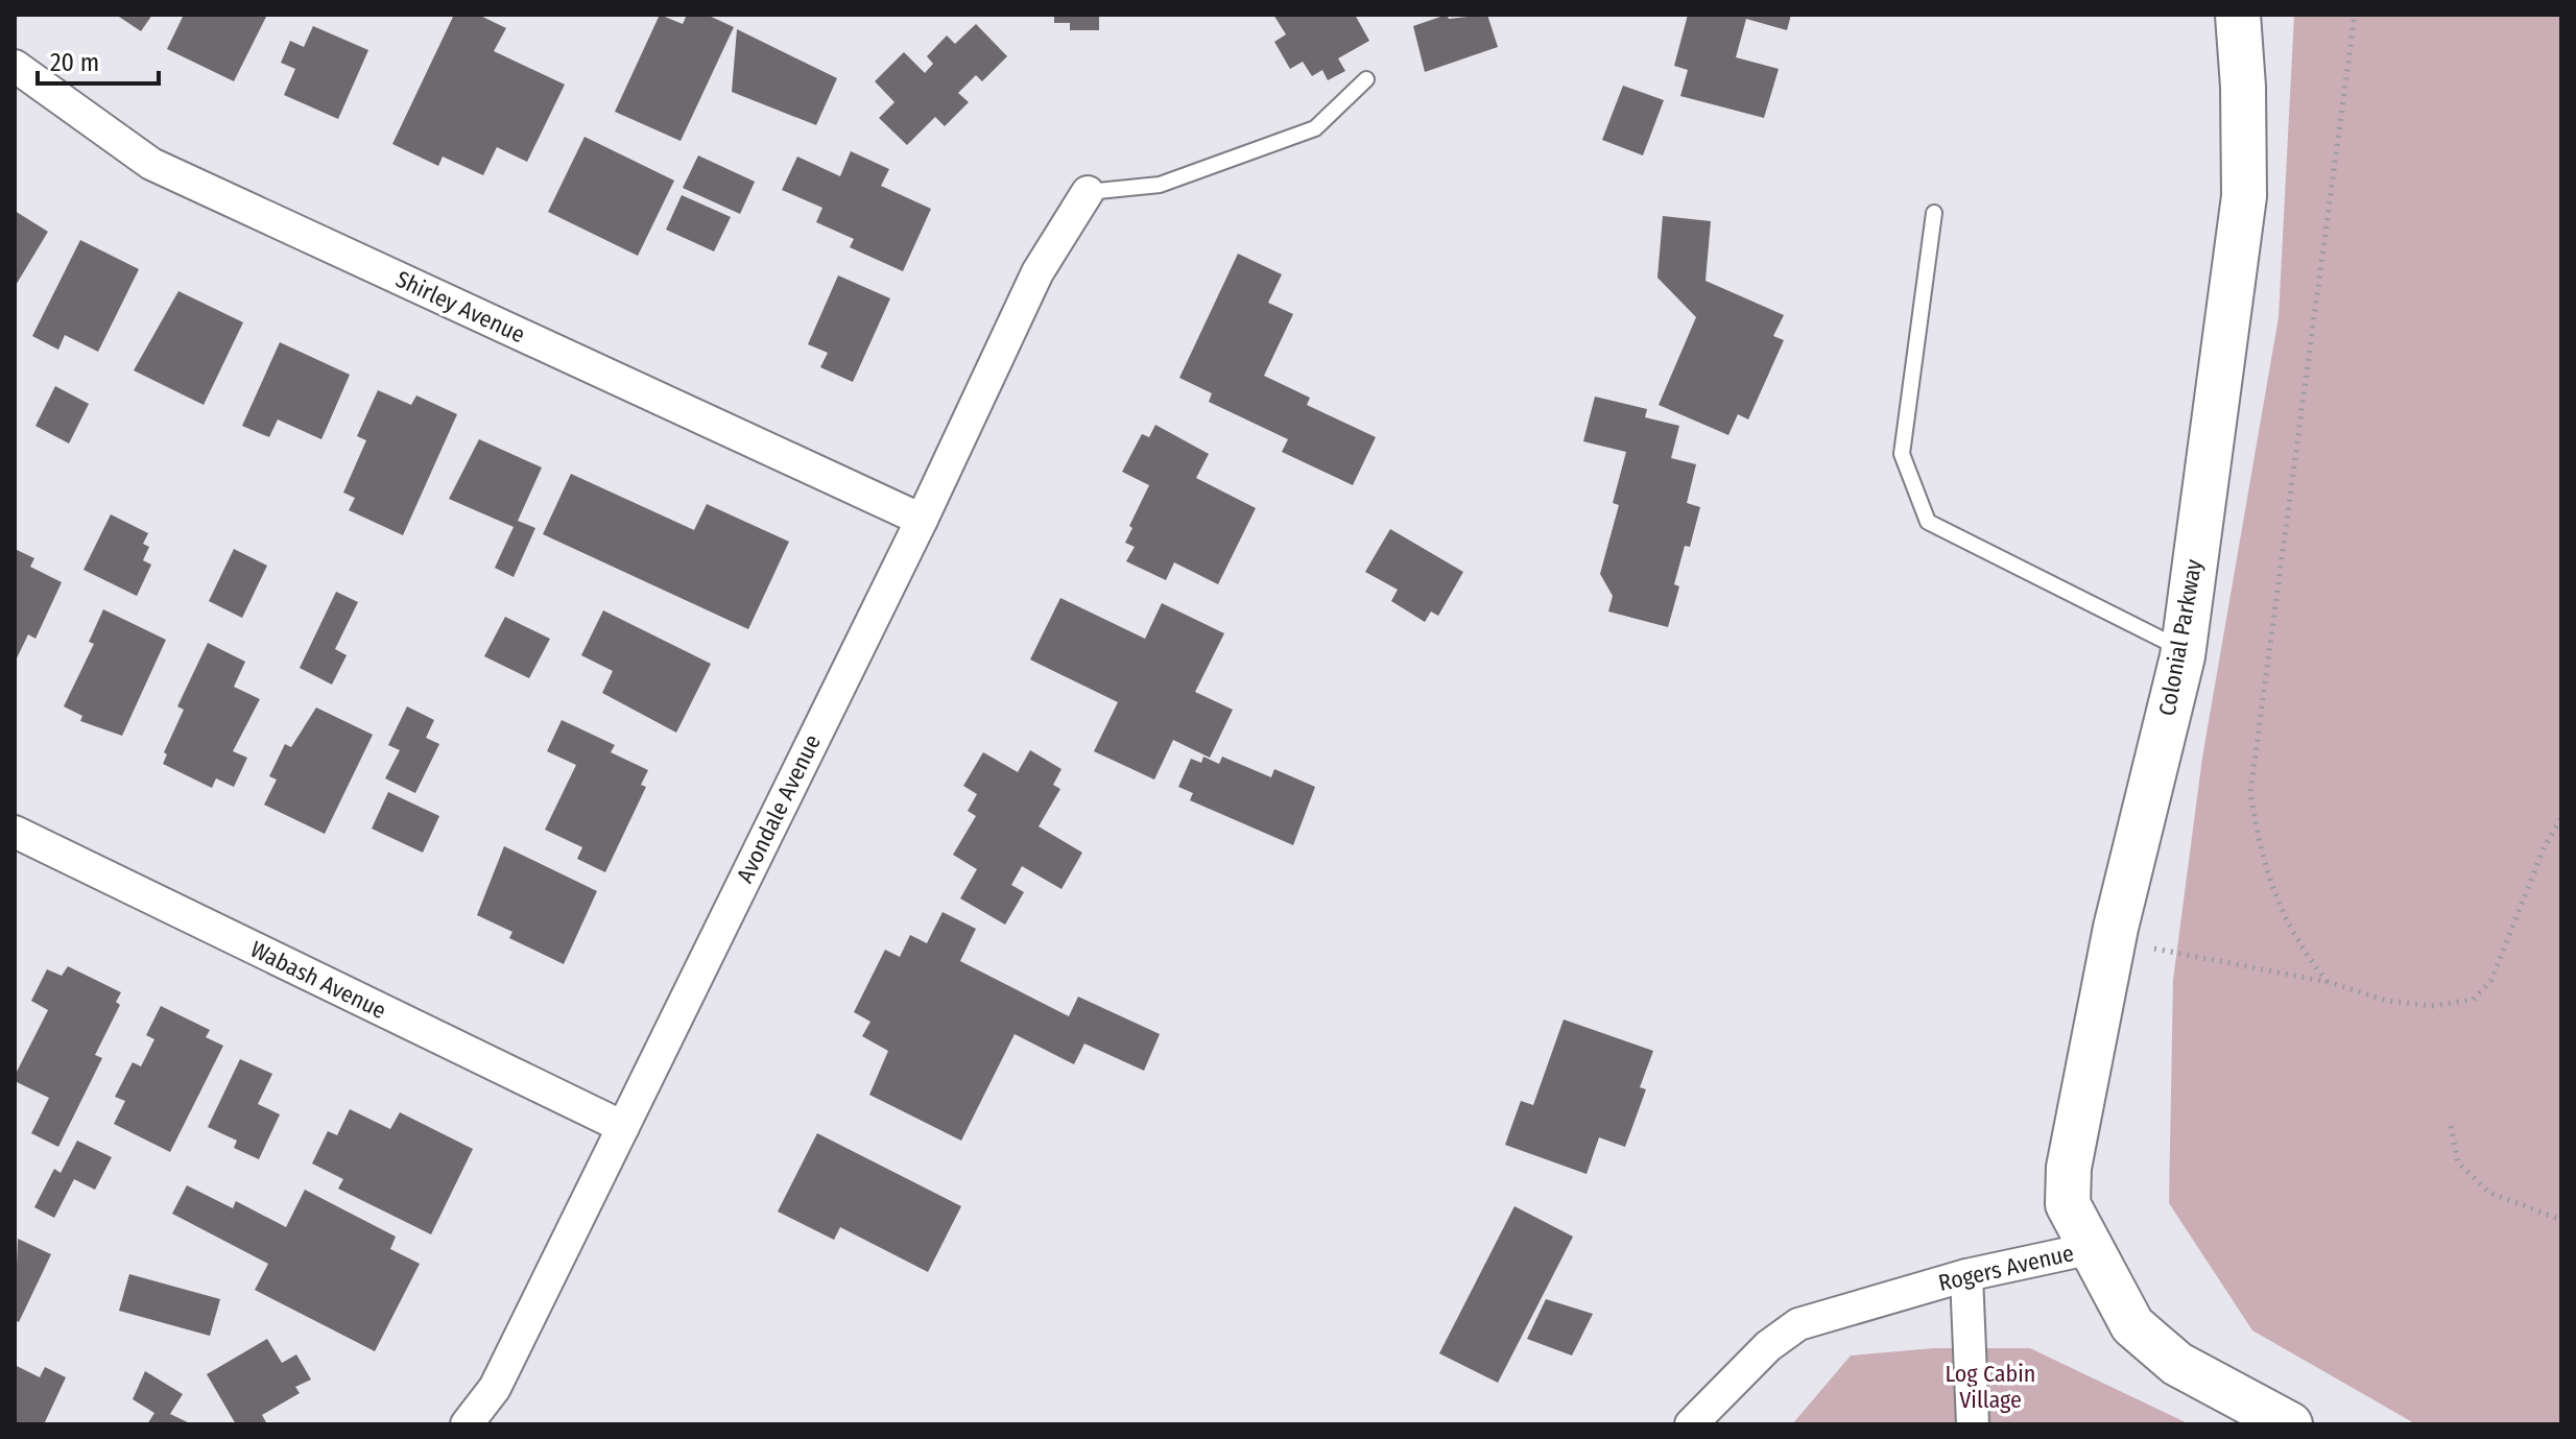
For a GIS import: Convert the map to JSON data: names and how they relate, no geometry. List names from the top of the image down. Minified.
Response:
{"streets":{"street":["Shirley Avenue","Colonial Parkway","Avondale Avenue","Wabash Avenue","Rogers Avenue"]},"crossings":[["Shirley Avenue","Avondale Avenue"],["Colonial Parkway","Rogers Avenue"],["Avondale Avenue","Wabash Avenue"]],"parks":["Log Cabin Village"],"scale_bar":"20 m"}
